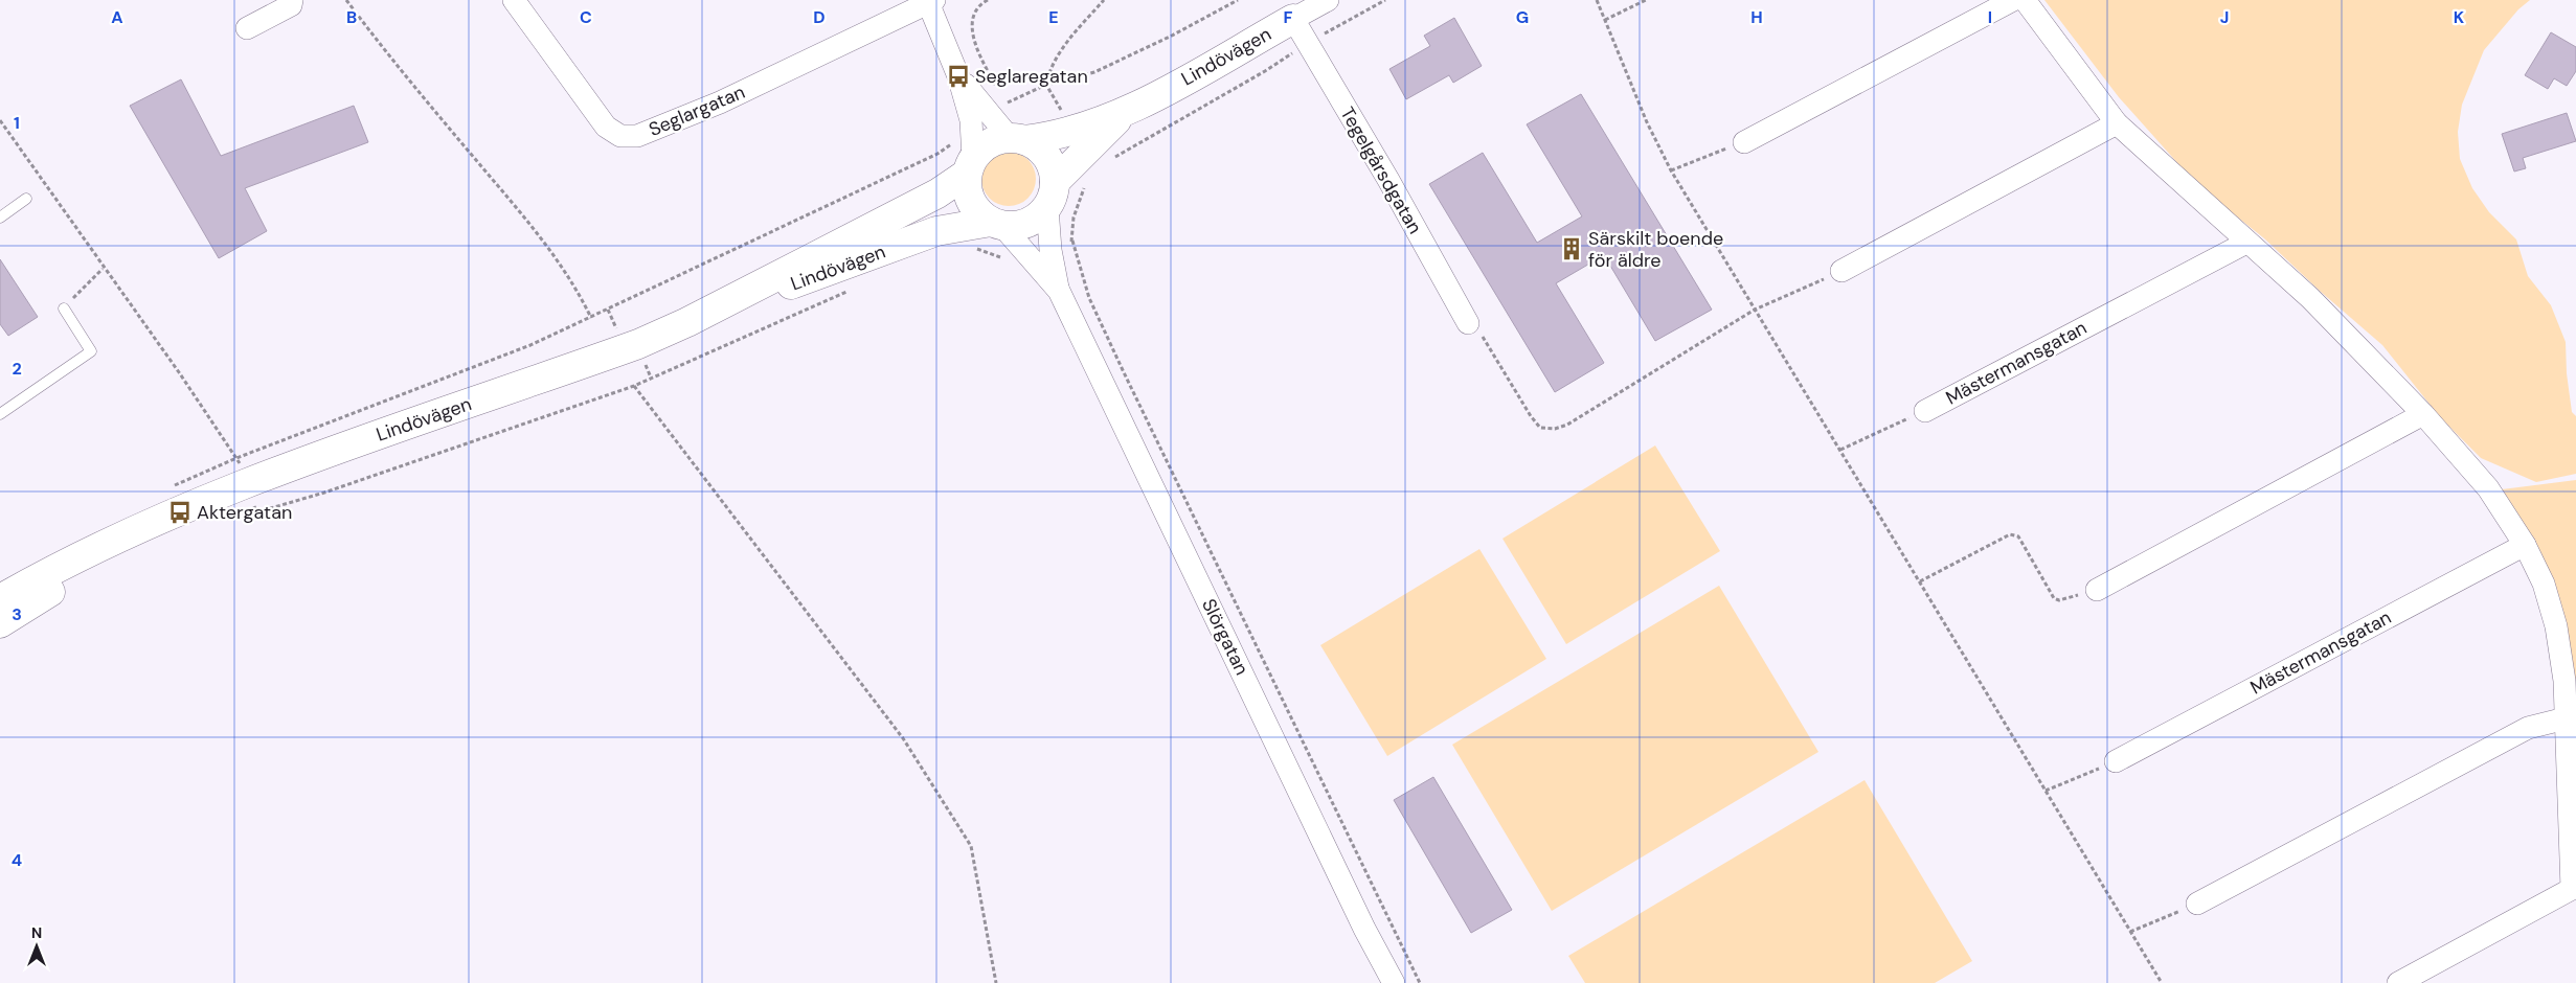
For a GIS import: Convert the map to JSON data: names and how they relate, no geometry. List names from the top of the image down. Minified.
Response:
{"streets":{"main road":["Lindövägen"],"street":["Seglargatan","Tegelgårsdgatan","Mästermansgatan","Slörgatan"]},"crossings":[["Lindövägen","Tegelgårsdgatan"],["Lindövägen","Slörgatan"]],"places":{"bus stop":["Seglaregatan","Aktergatan"],"building":["Särskilt boende för äldre"]},"north":"top","grid":{"columns":["A","B","C","D","E","F","G","H","I","J","K"],"rows":["1","2","3","4"]}}
